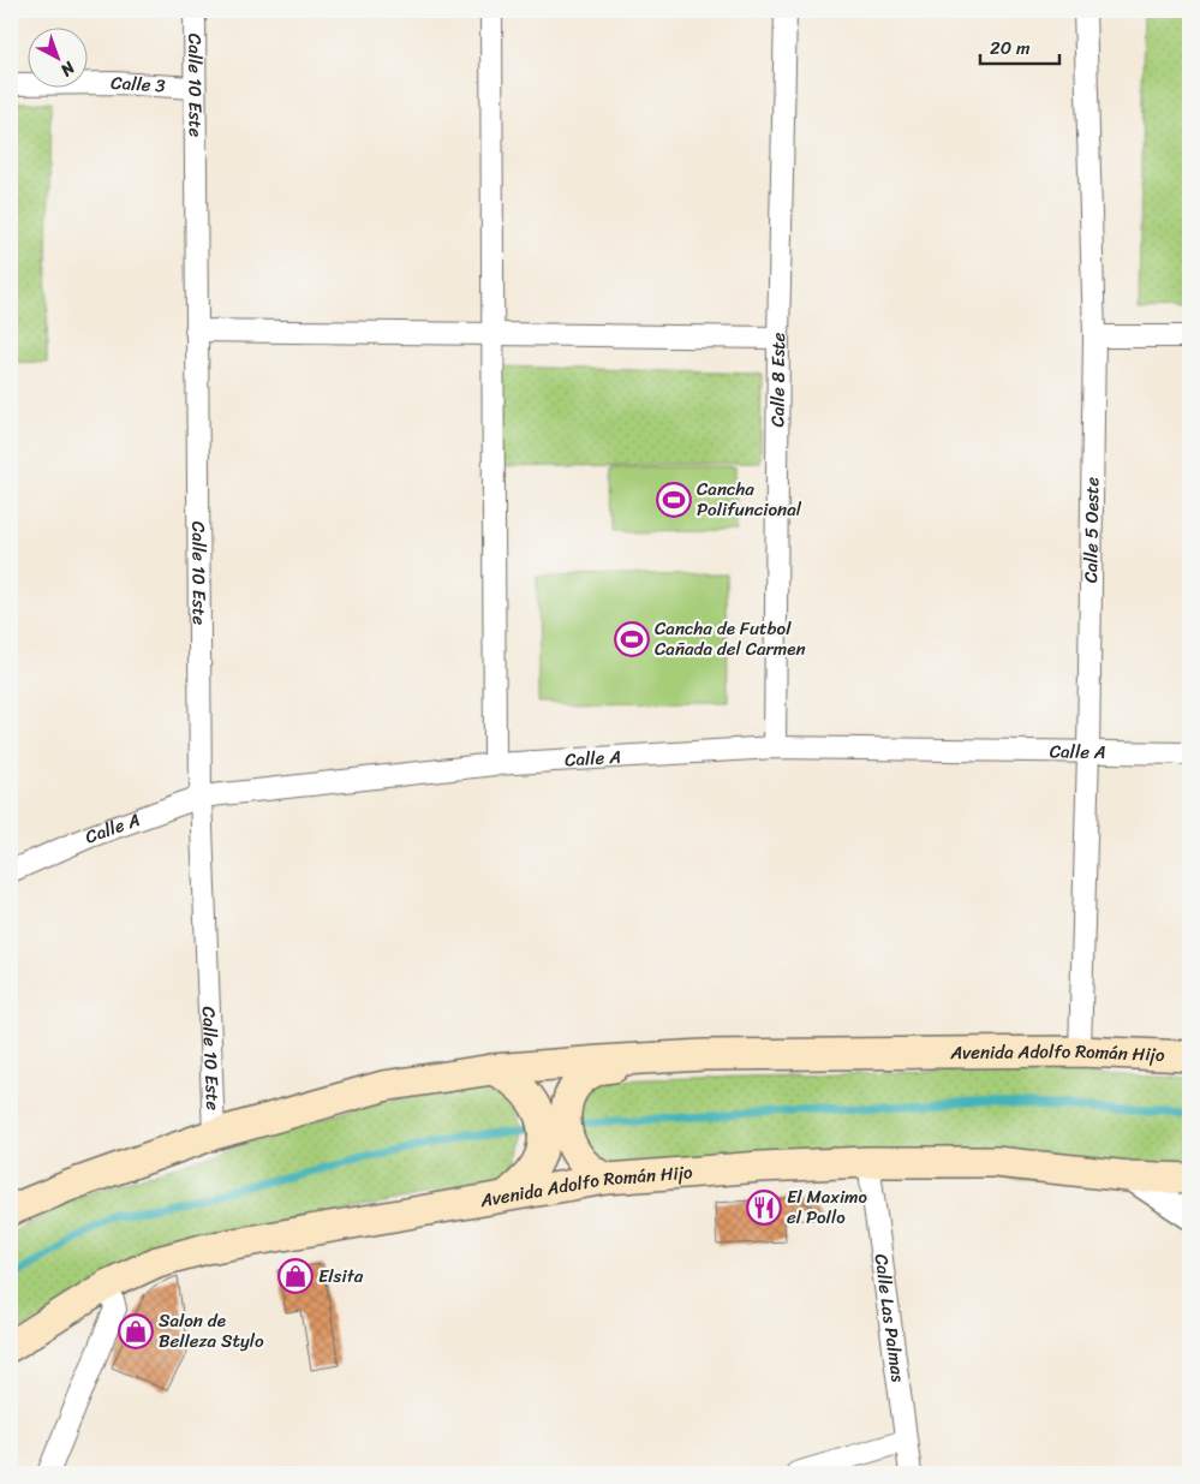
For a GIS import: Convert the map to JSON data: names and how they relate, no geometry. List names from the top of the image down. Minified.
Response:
{"streets":{"main road":["Avenida Adolfo Román Hijo"],"street":["Calle 3","Calle 10 Este","Calle 8 Este","Calle 5 Oeste","Calle A","Calle Las Palmas"]},"crossings":[["Calle 3","Calle 10 Este"],["Calle 10 Este","Calle A"],["Calle 10 Este","Avenida Adolfo Román Hijo"],["Calle 8 Este","Calle A"],["Calle 5 Oeste","Calle A"],["Calle 5 Oeste","Avenida Adolfo Román Hijo"],["Avenida Adolfo Román Hijo","Calle Las Palmas"]],"places":{"sports":["Cancha Polifuncional","Cancha de Futbol Cañada del Carmen"],"restaurant":["El Maximo el Pollo"],"shop":["Elsita","Salon de Belleza Stylo"]},"scale_bar":"20 m","north":"bottom right"}
